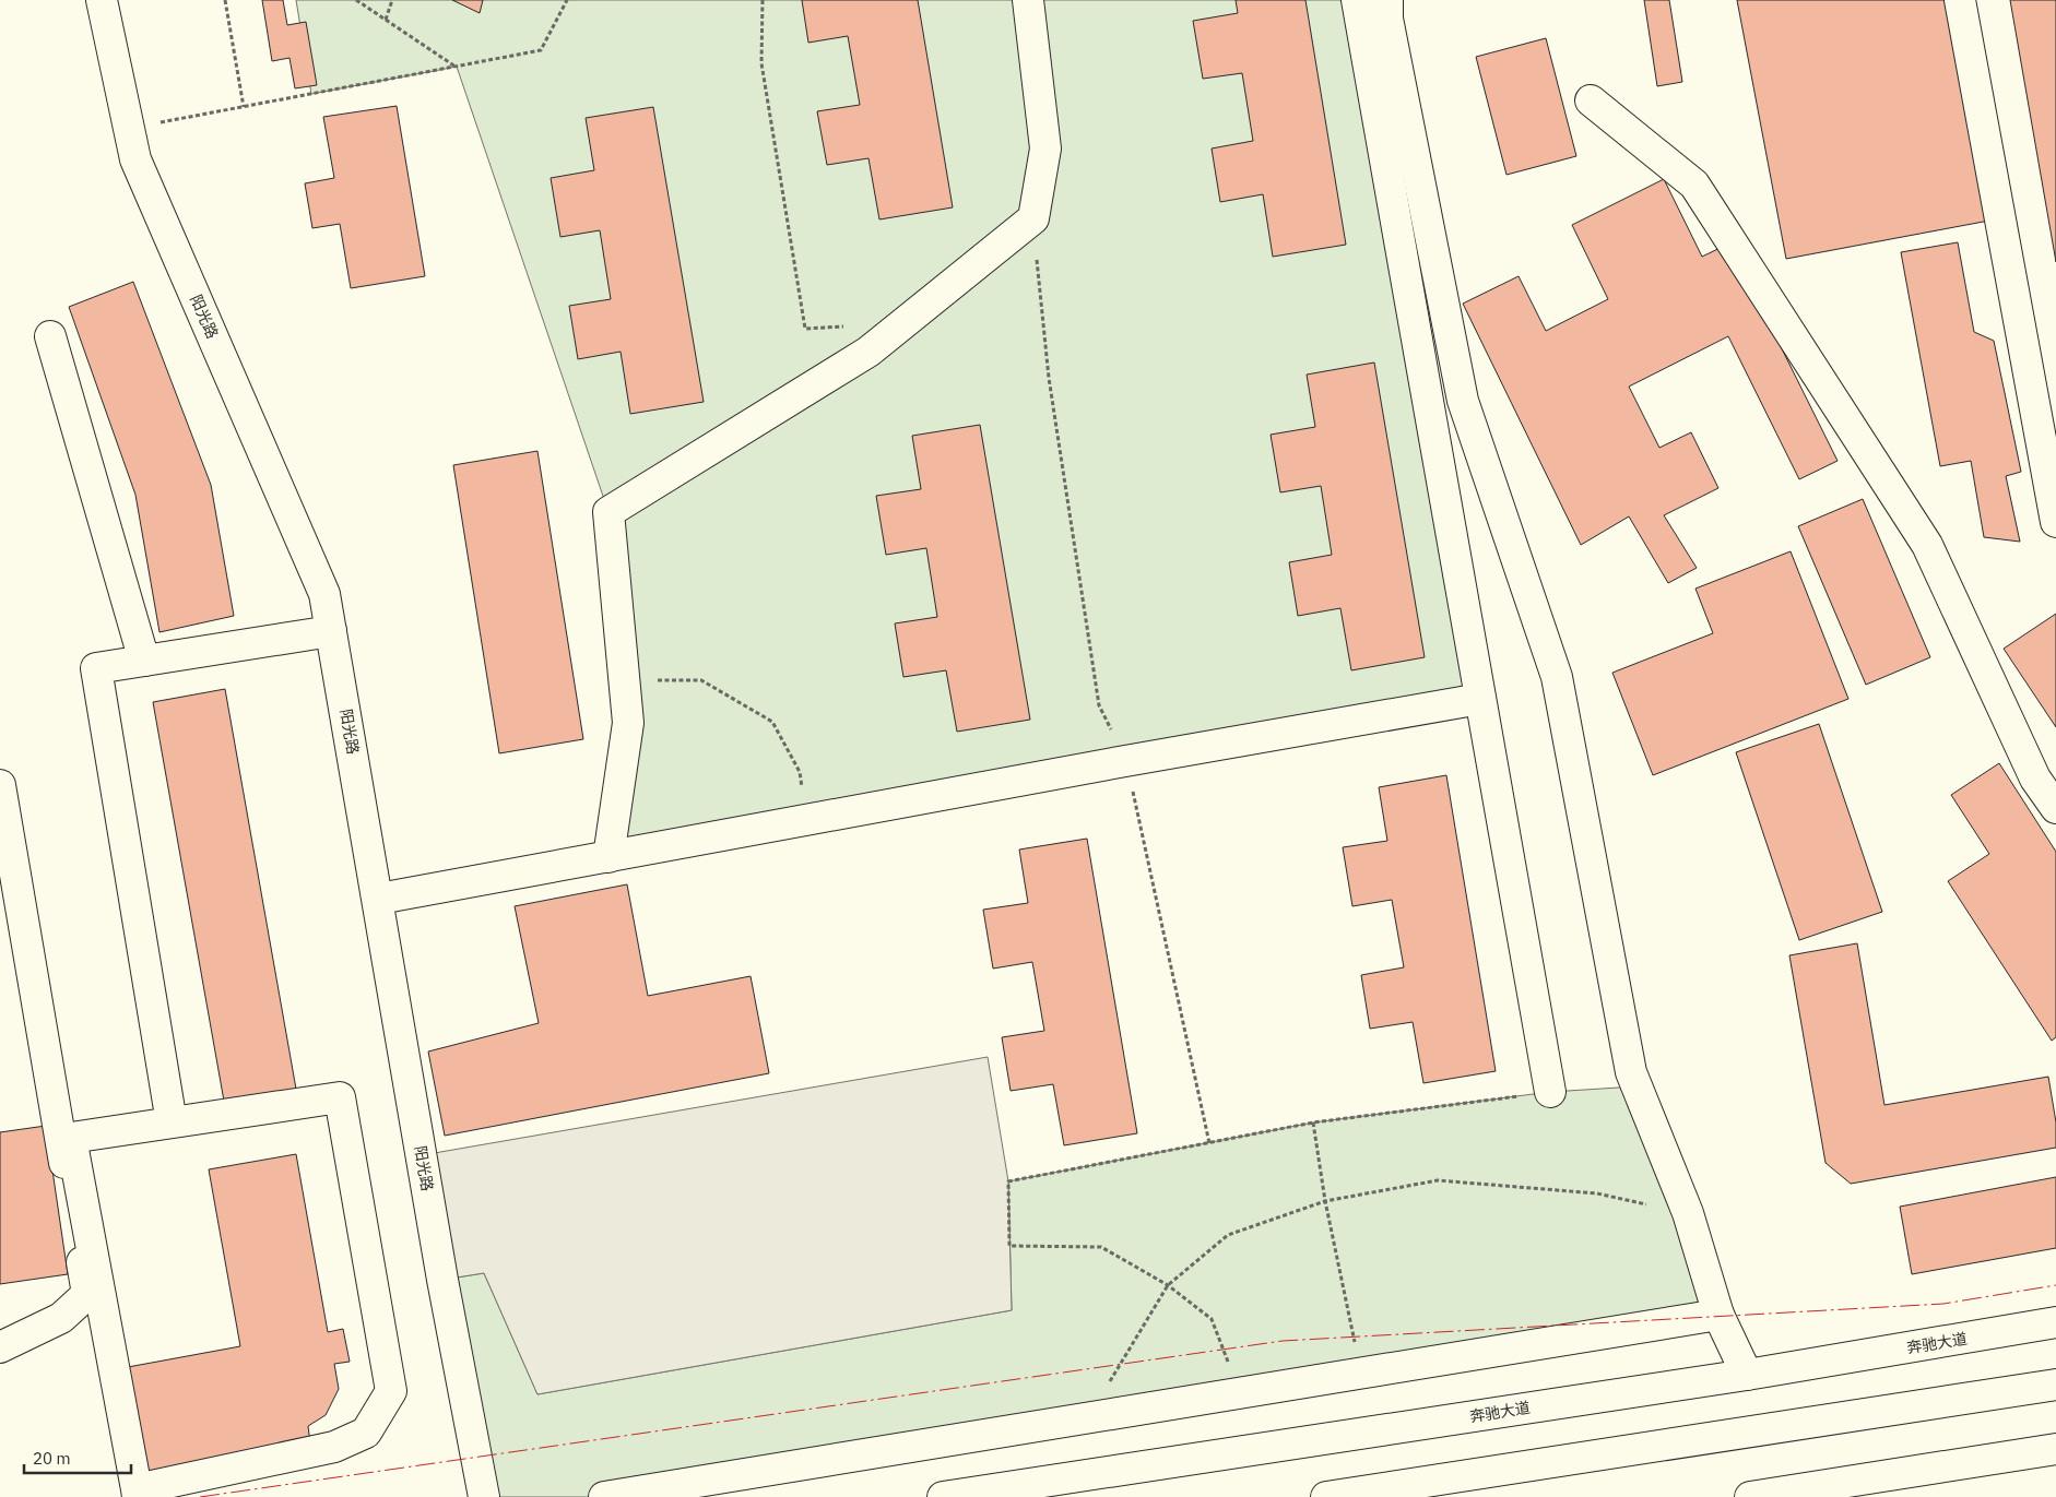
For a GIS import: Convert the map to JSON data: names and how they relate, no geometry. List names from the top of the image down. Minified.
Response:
{"streets":{"street":["阳光路","奔驰大道"]},"scale_bar":"20 m"}
